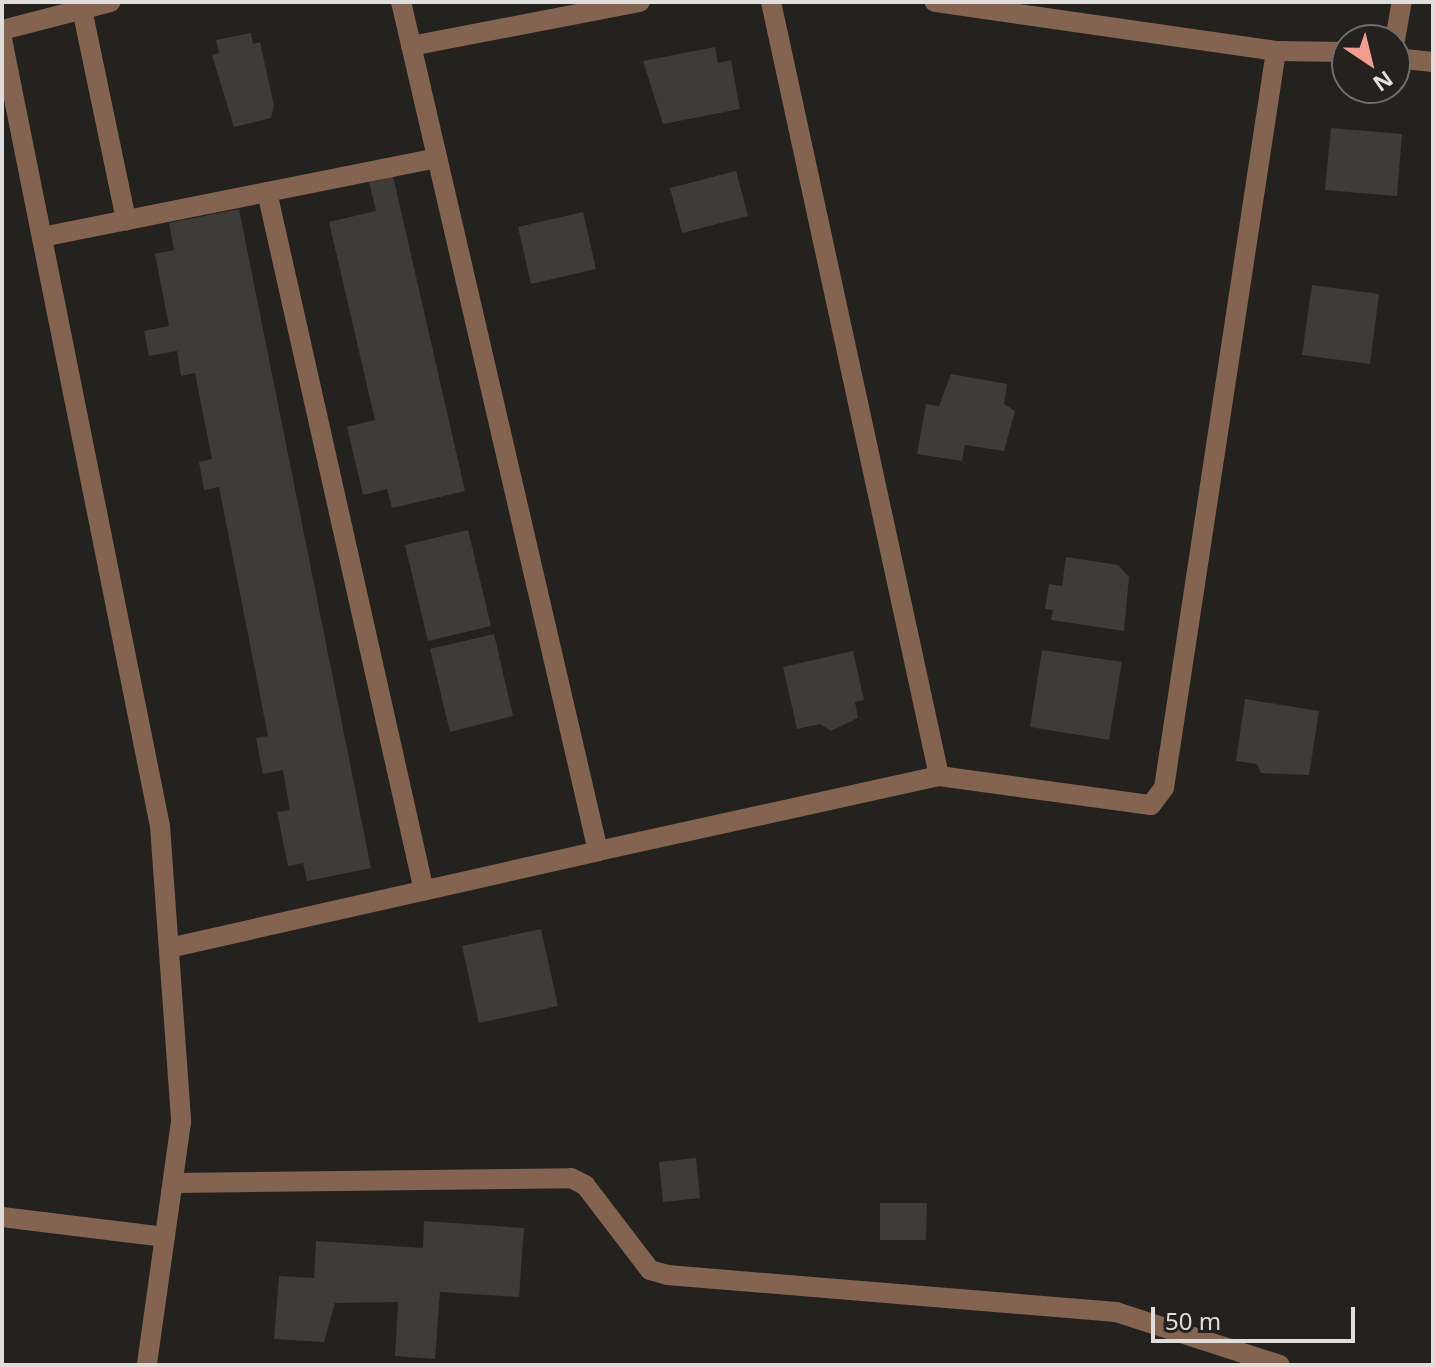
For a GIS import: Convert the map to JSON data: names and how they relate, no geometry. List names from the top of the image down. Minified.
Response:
{"scale_bar":"50 m","north":"bottom right"}
